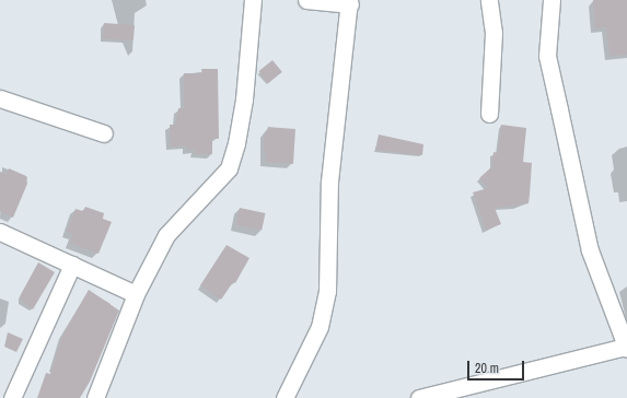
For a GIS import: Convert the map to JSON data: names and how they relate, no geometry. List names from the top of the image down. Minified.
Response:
{"scale_bar":"20 m"}
